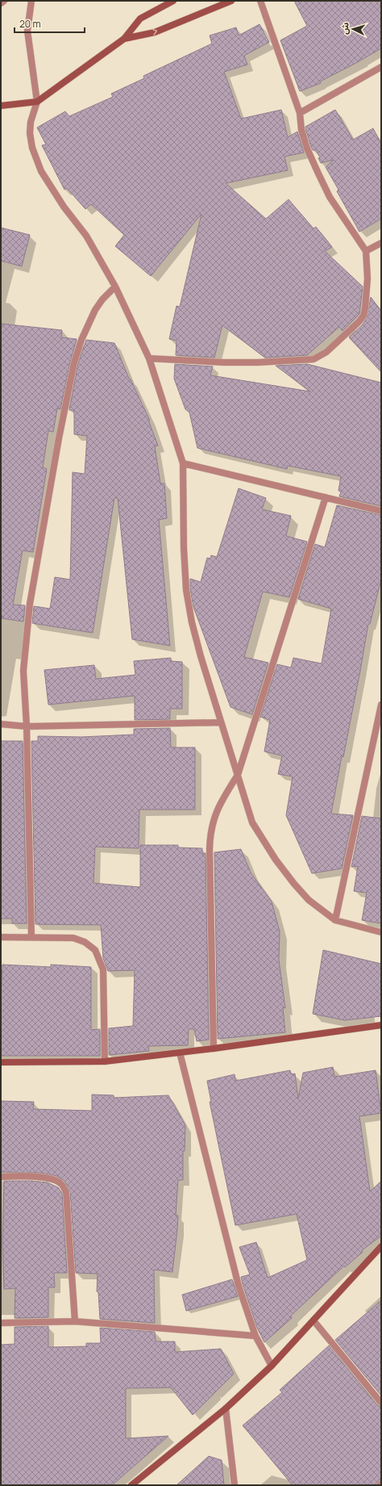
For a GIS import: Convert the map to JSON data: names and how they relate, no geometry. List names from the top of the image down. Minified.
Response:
{"scale_bar":"20 m","north":"left"}
